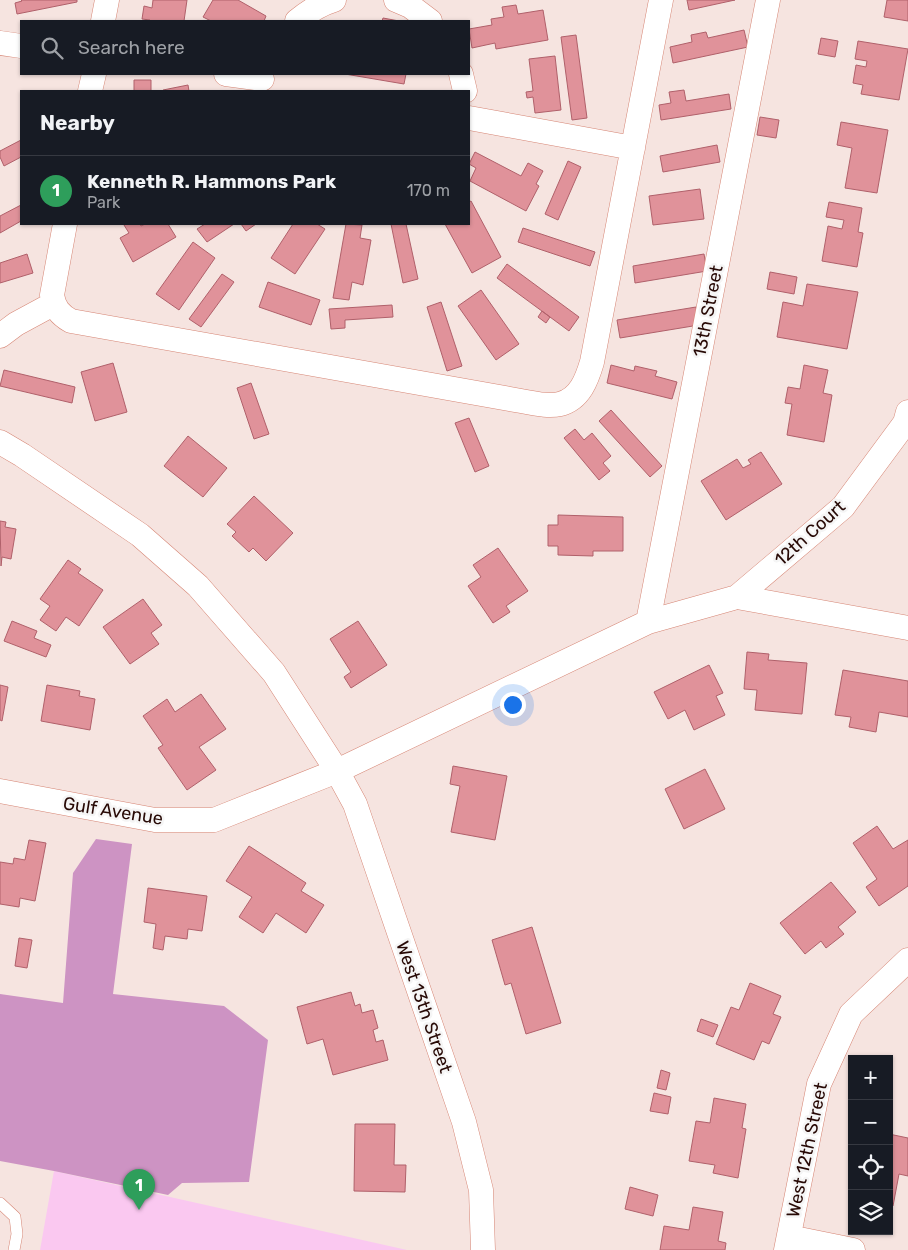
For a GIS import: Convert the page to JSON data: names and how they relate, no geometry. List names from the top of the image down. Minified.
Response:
{"streets":{"street":["13th Street","12th Court","Gulf Avenue","West 13th Street","West 12th Street"]},"crossings":[["13th Street","Gulf Avenue"],["12th Court","Gulf Avenue"],["Gulf Avenue","West 13th Street"]],"page":{"search":"Search here","heading":"Nearby","list":[{"mark":"1","name":"Kenneth R. Hammons Park","note":"Park","value":"170 m"}],"map_buttons":["+","−"],"pins":"1"}}
